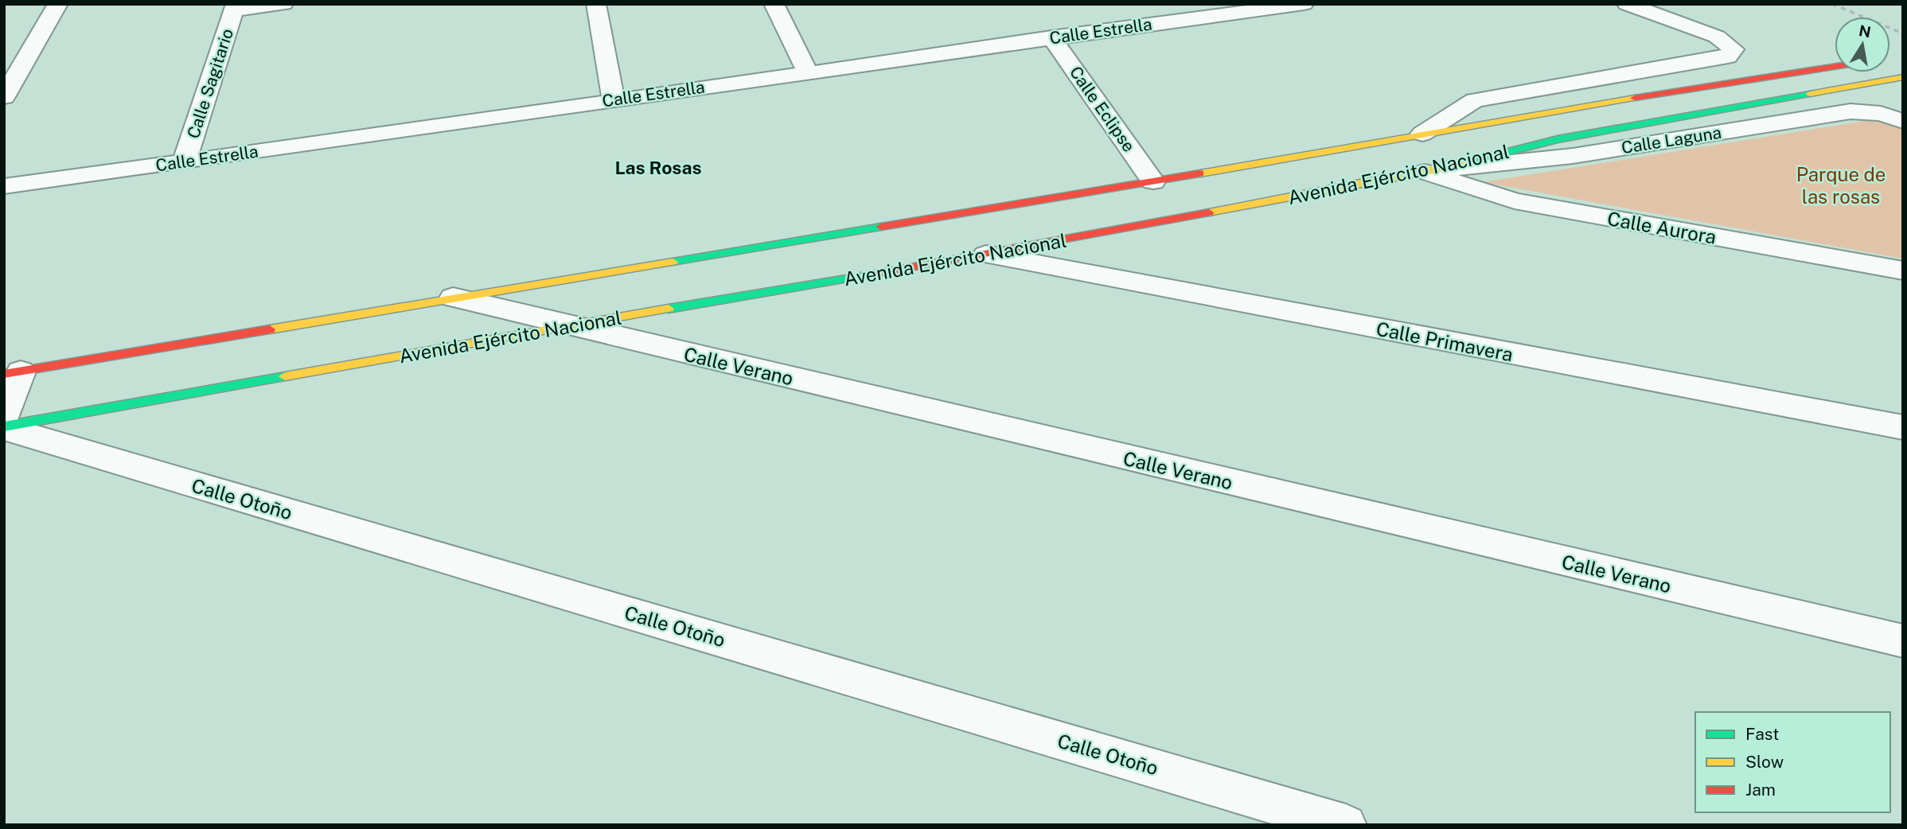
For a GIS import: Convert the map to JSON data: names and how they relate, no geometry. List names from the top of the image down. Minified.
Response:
{"streets":{"main road":["Avenida Ejército Nacional"],"street":["Calle Estrella","Calle Sagitario","Calle Eclipse","Calle Laguna","Calle Aurora","Calle Primavera","Calle Verano","Calle Otoño"]},"crossings":[["Calle Estrella","Calle Sagitario"],["Calle Estrella","Calle Eclipse"],["Calle Eclipse","Avenida Ejército Nacional"],["Calle Laguna","Avenida Ejército Nacional"],["Calle Laguna","Calle Aurora"],["Avenida Ejército Nacional","Calle Aurora"],["Avenida Ejército Nacional","Calle Primavera"],["Avenida Ejército Nacional","Calle Verano"],["Avenida Ejército Nacional","Calle Otoño"]],"districts":["Las Rosas"],"parks":["Parque de las rosas"],"legend":["Fast","Slow","Jam"],"north":"top"}
